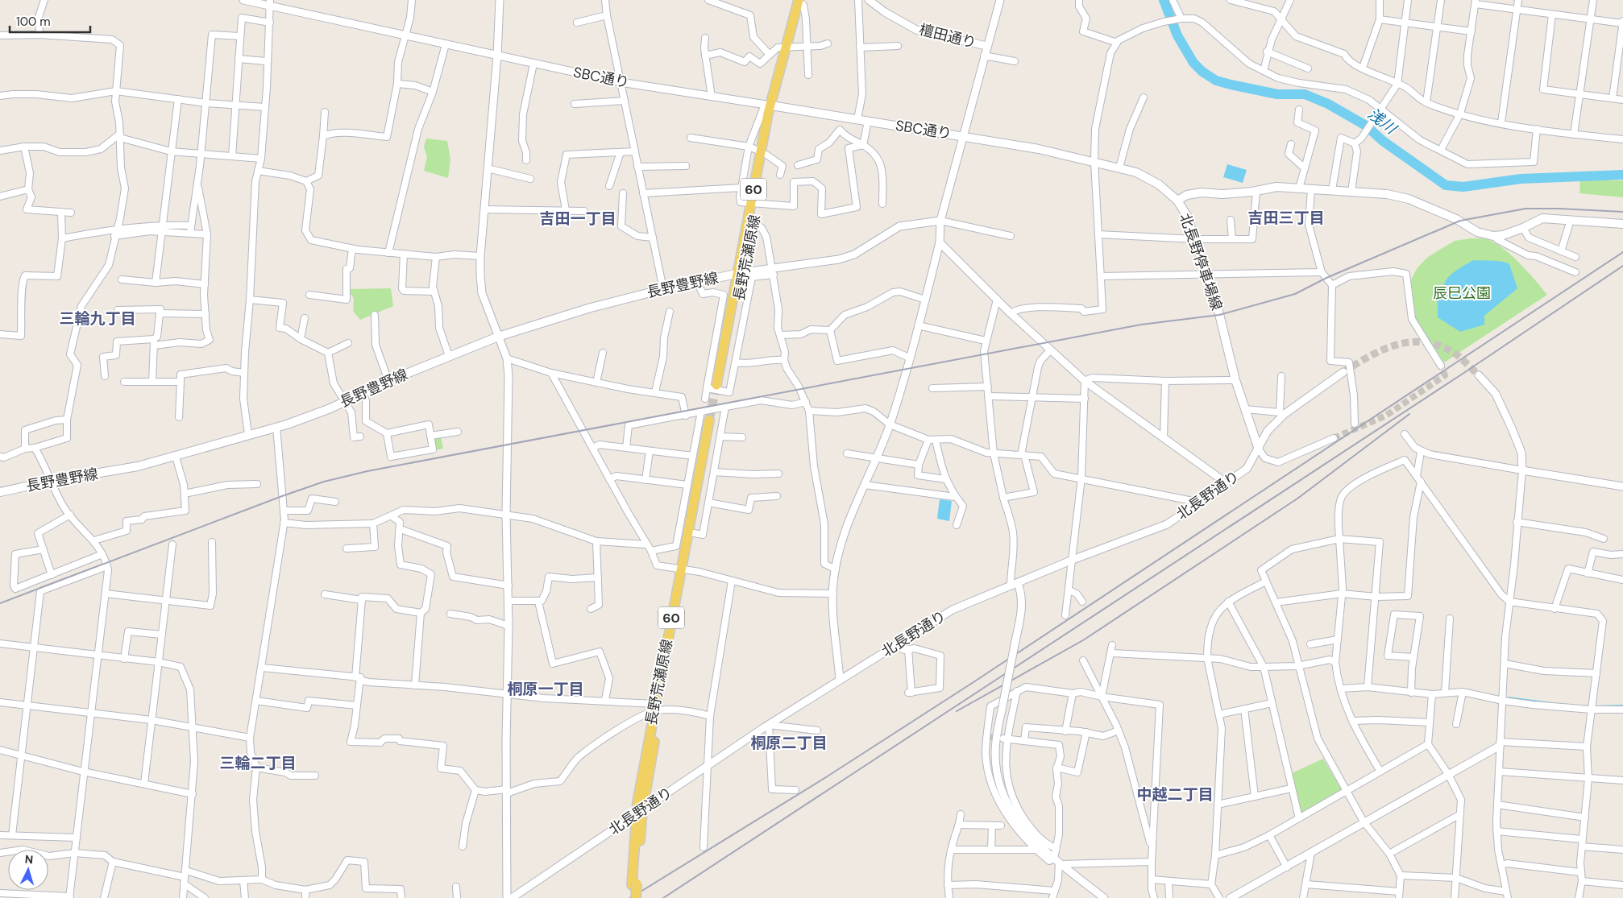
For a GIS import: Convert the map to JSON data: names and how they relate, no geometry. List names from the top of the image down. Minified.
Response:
{"streets":{"main road":["SBC通り","60","長野荒瀬原線","北長野停車場線","長野豊野線"],"street":["檀田通り","北長野通り"]},"crossings":[["SBC通り","長野荒瀬原線"],["SBC通り","北長野停車場線"],["長野荒瀬原線","長野豊野線"],["長野荒瀬原線","北長野通り"],["北長野停車場線","北長野通り"]],"districts":["吉田三丁目","吉田一丁目","三輪九丁目","桐原一丁目","桐原二丁目","三輪二丁目","中越二丁目"],"water":["浅川"],"parks":["辰巳公園"],"scale_bar":"100 m","north":"top"}
